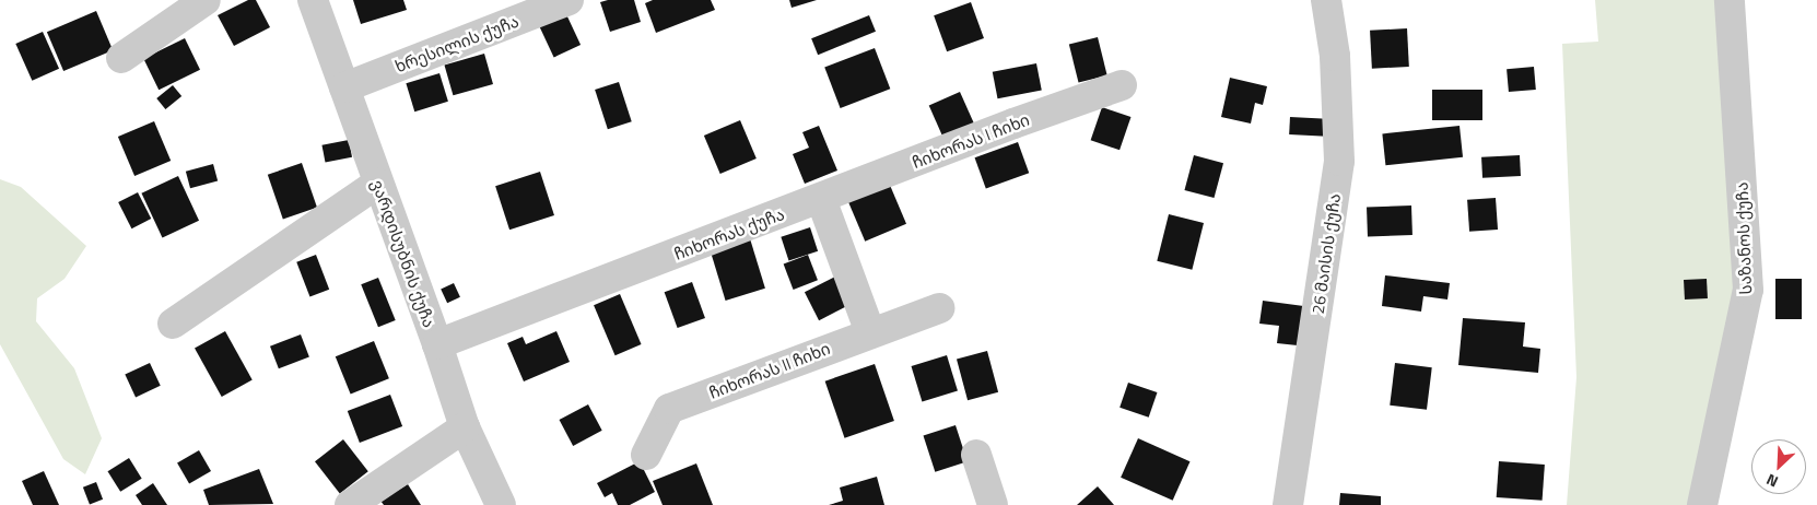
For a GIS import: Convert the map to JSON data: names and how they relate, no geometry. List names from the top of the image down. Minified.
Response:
{"streets":{"street":["ხრესილის ქუჩა","ჩიხორას I ჩიხი","ჩიხორას ქუჩა","საზანოს ქუჩა","ვარდისუბნის ქუჩა","26 მაისის ქუჩა","ჩიხორას II ჩიხი"]},"crossings":[["ხრესილის ქუჩა","ვარდისუბნის ქუჩა"],["ჩიხორას I ჩიხი","ჩიხორას ქუჩა"],["ჩიხორას ქუჩა","ვარდისუბნის ქუჩა"]],"north":"bottom left"}
